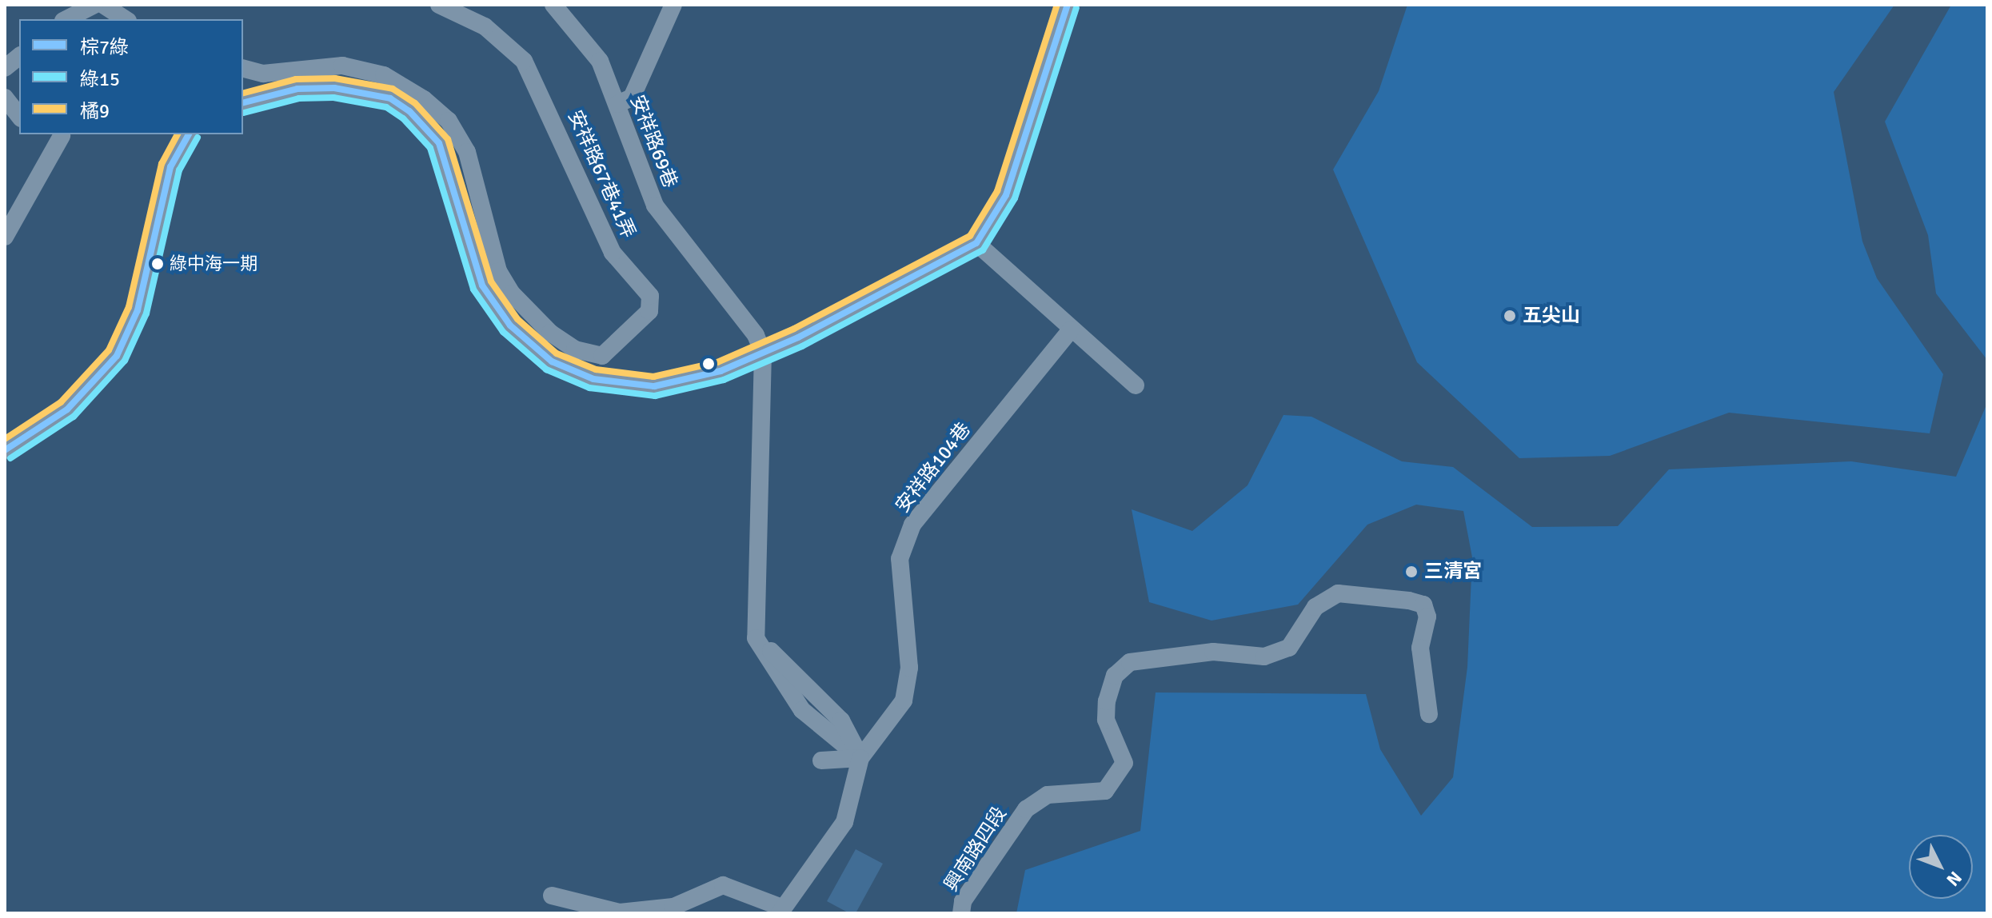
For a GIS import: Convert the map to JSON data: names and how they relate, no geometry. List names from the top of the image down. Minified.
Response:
{"streets":{"street":["安祥路69巷","安祥路67巷41弄","安祥路104巷","興南路四段"]},"places":["綠中海一期","五尖山","三清宮"],"lines":["transit line 棕7綠","transit line 橘9","transit line 綠15"],"legend":["棕7綠","綠15","橘9"],"north":"bottom right"}
